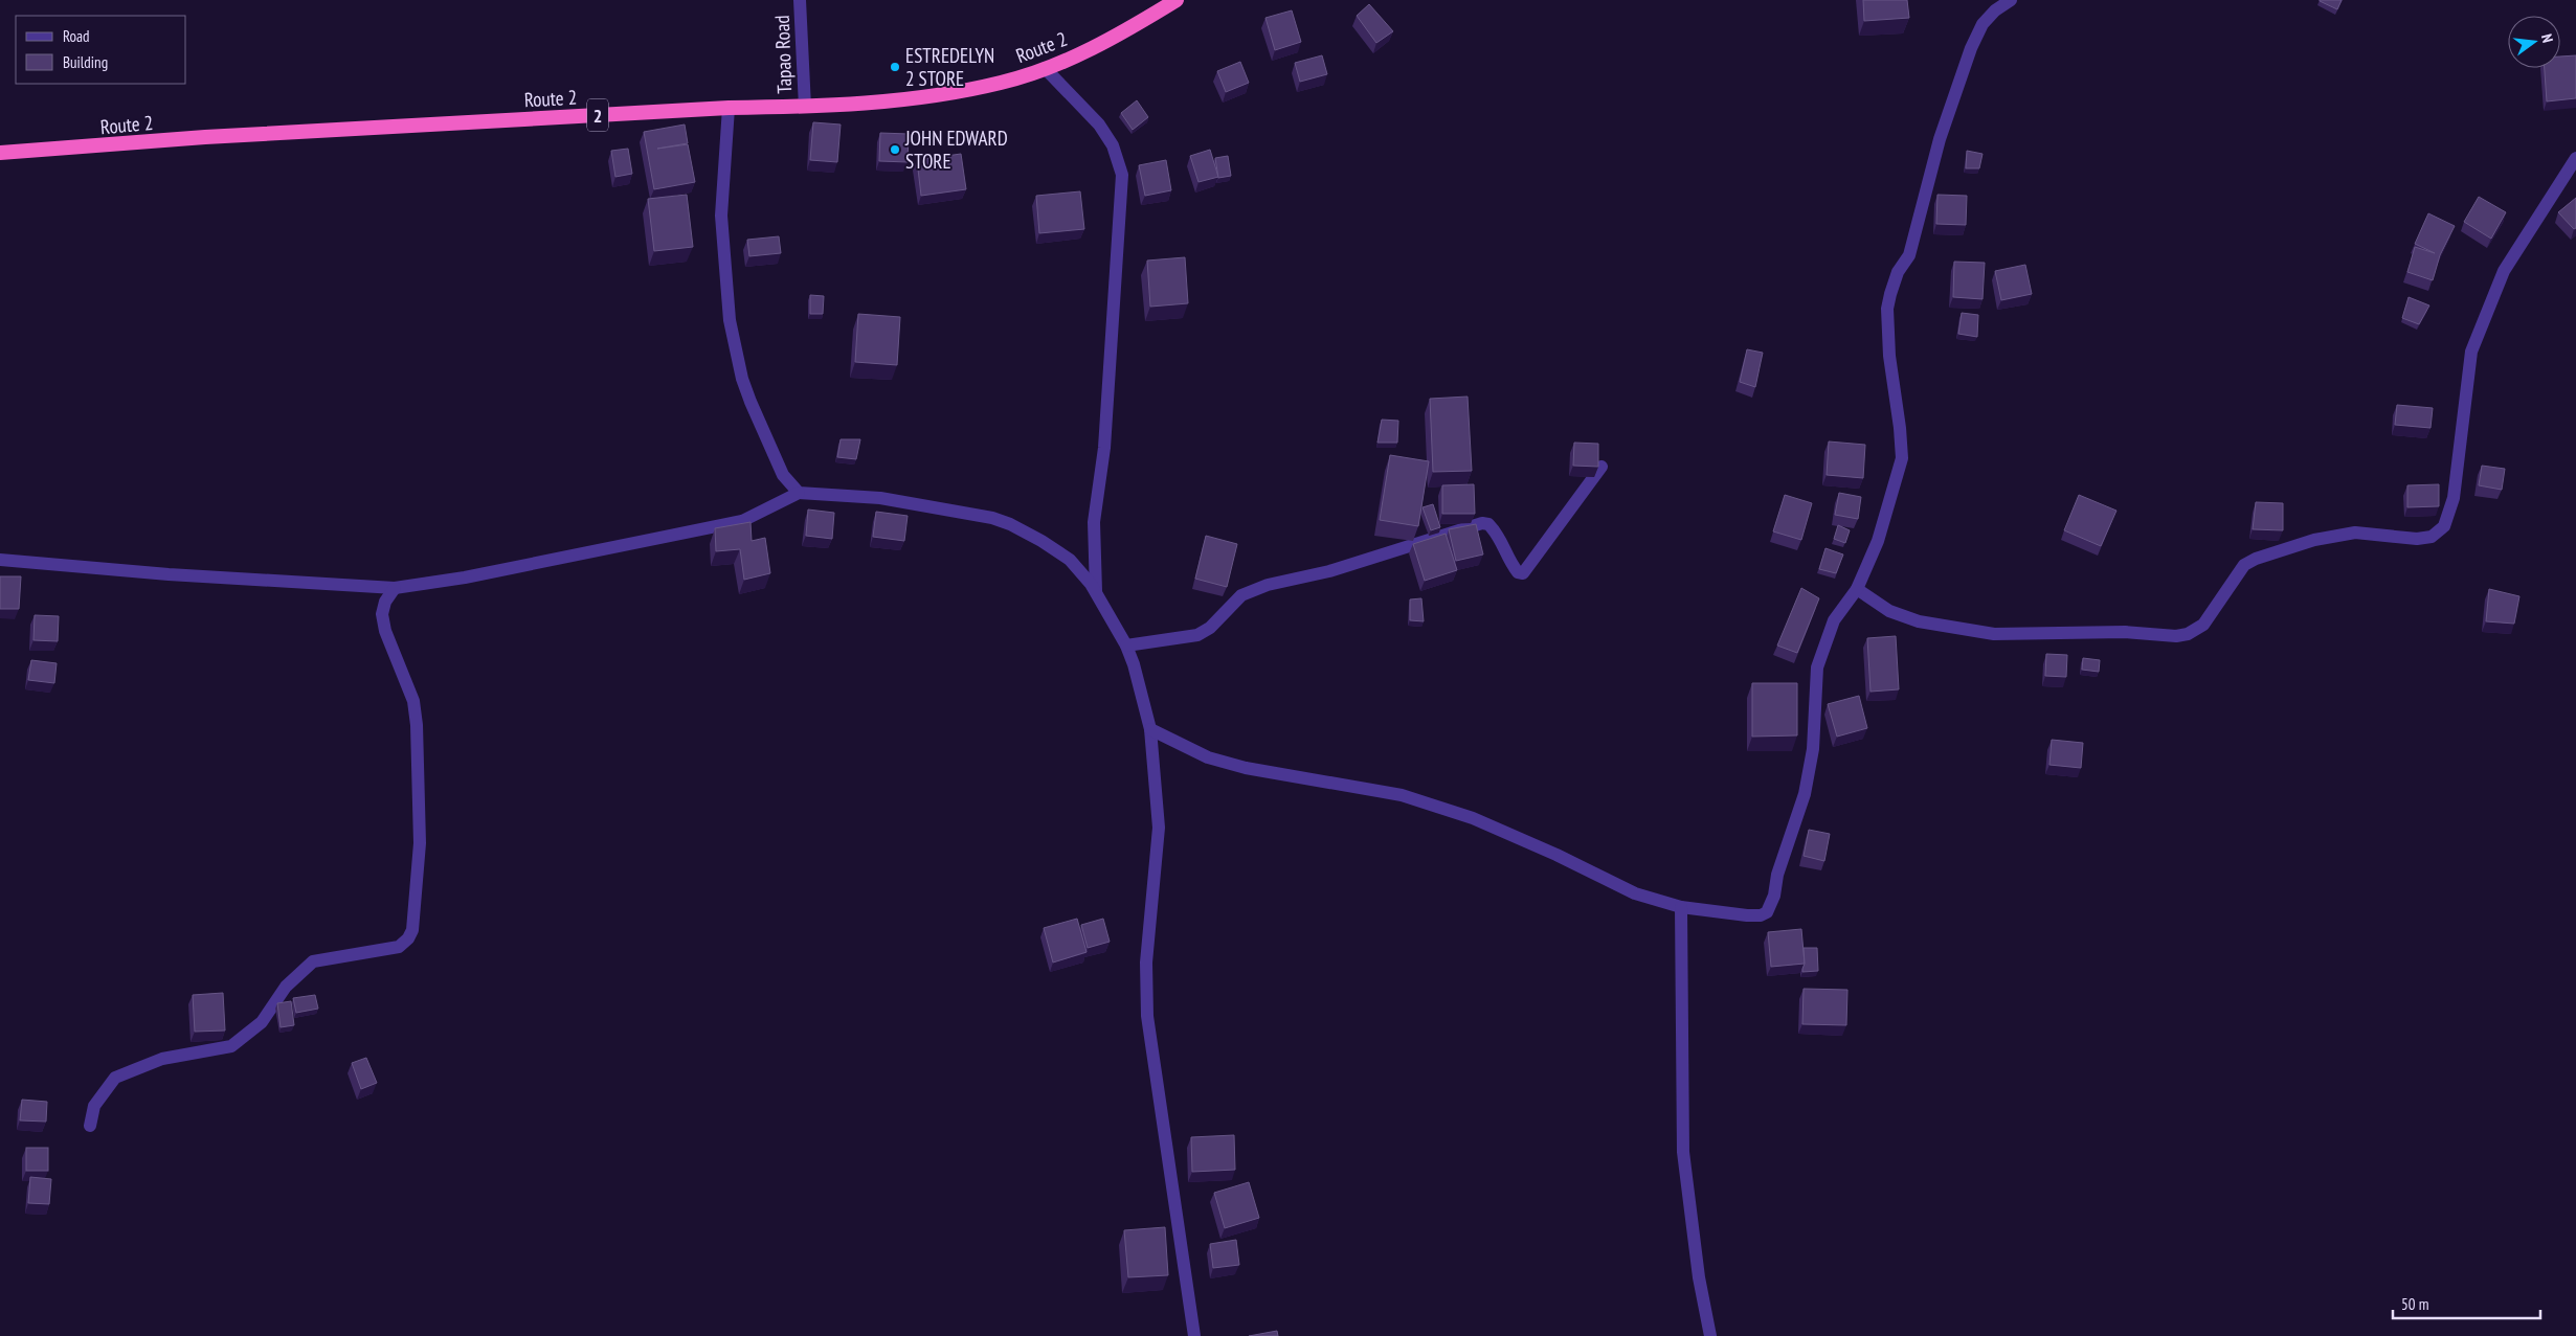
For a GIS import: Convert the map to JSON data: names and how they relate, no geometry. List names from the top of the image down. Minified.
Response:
{"streets":{"highway":["Route 2","2"],"street":["Tapao Road"]},"crossings":[["Route 2","Tapao Road"]],"places":["ESTREDELYN 2 STORE","JOHN EDWARD STORE"],"legend":["Road","Building"],"scale_bar":"50 m","north":"right"}
